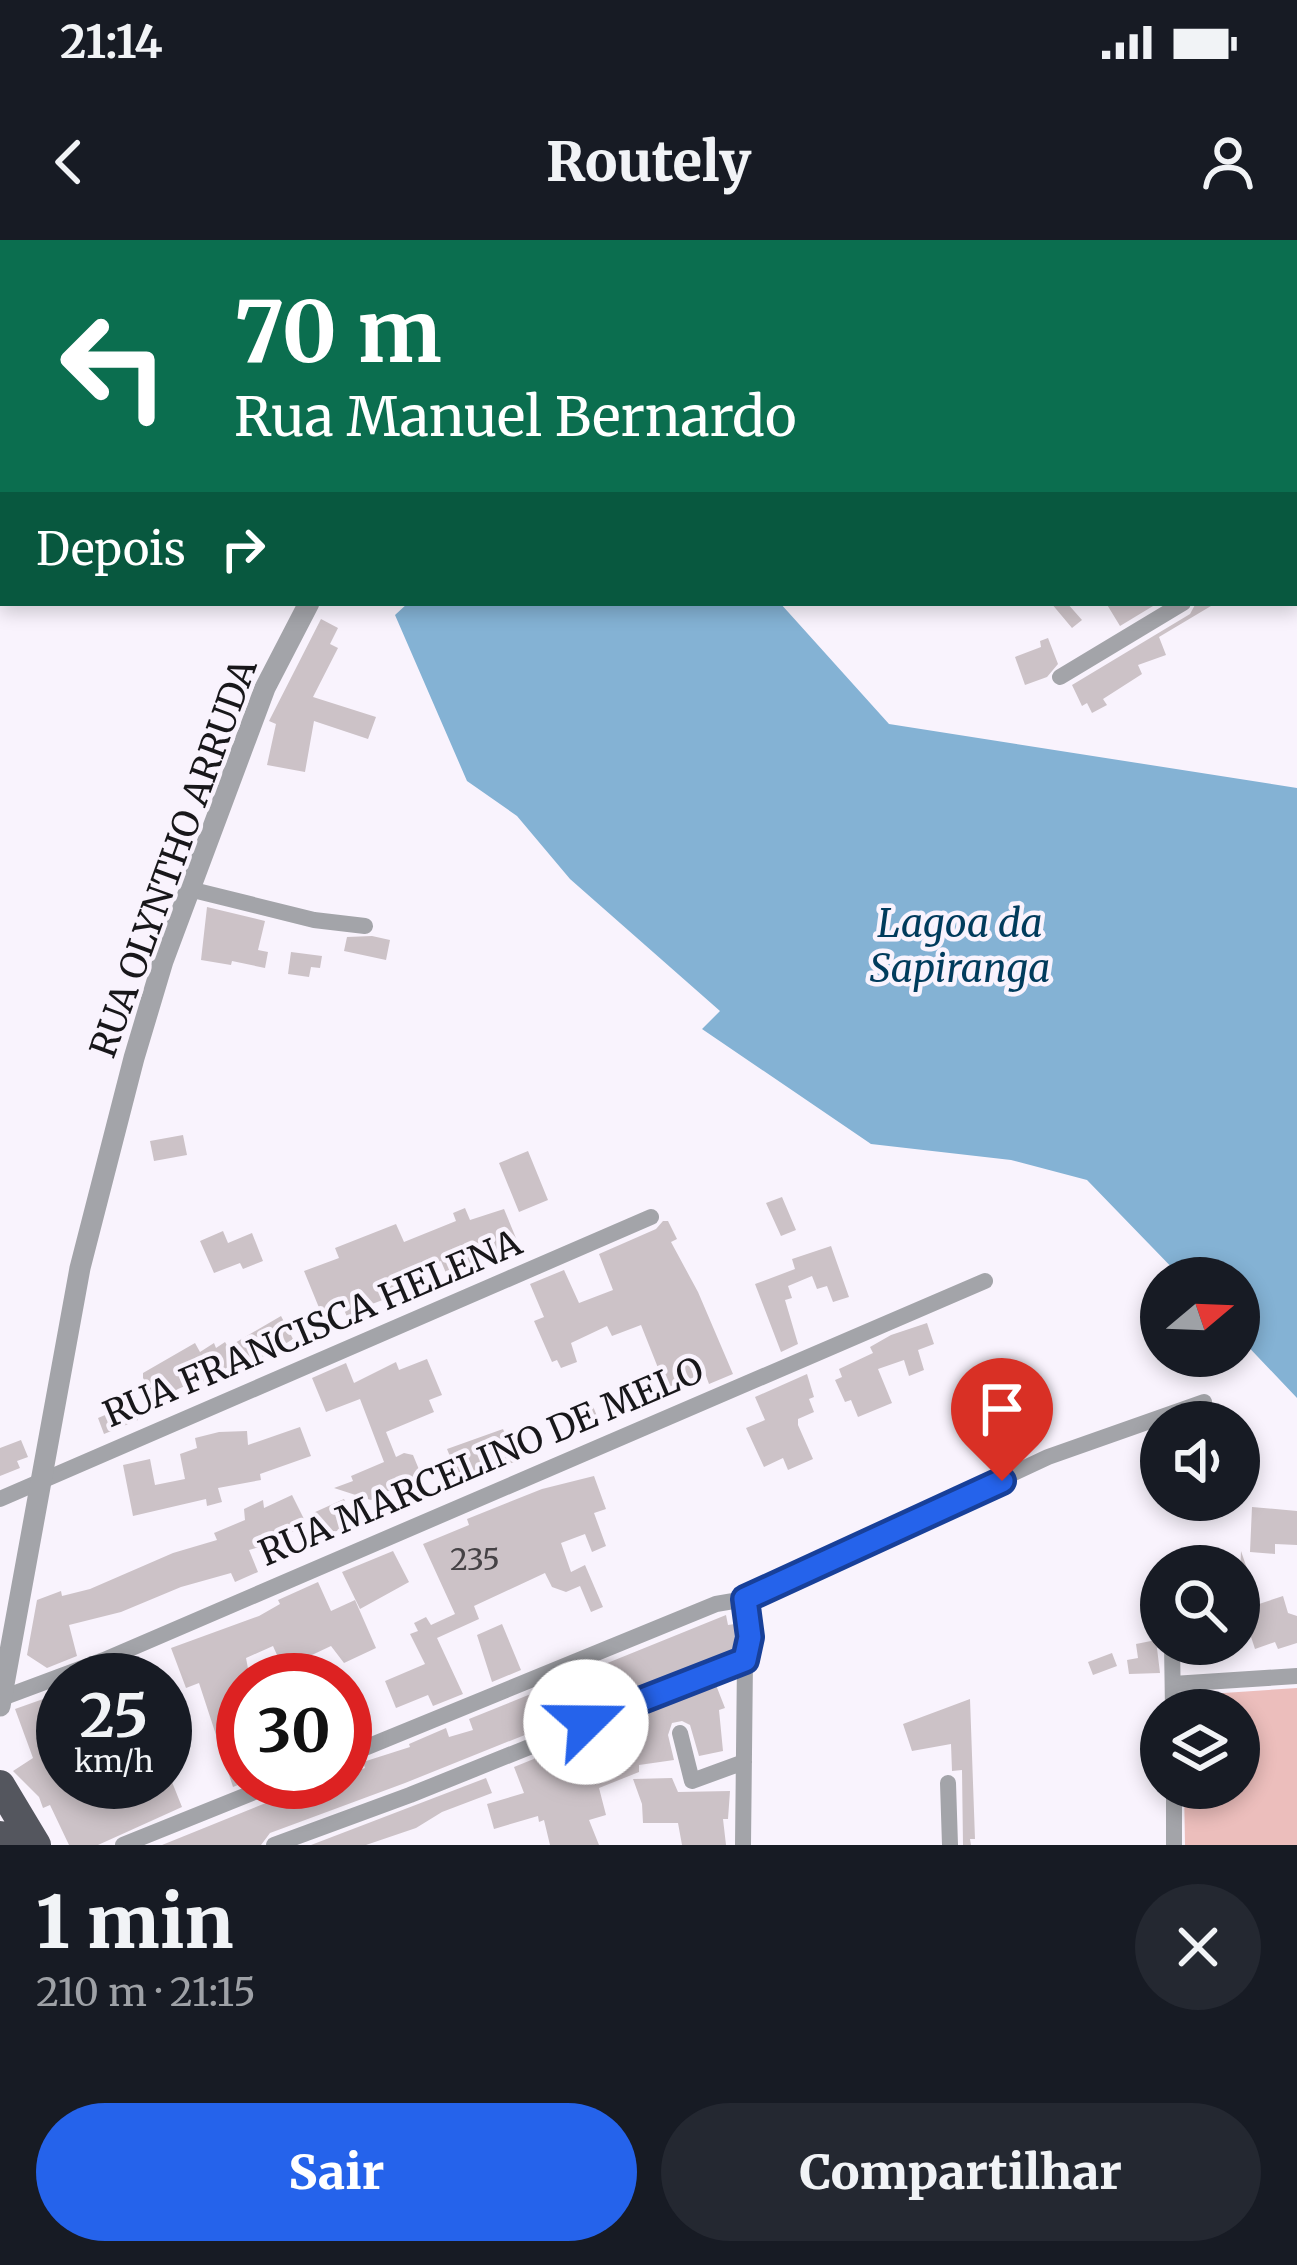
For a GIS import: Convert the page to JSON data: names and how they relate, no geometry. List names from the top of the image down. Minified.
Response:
{"streets":{"street":["RUA OLYNTHO ARRUDA","RUA FRANCISCA HELENA","RUA MARCELINO DE MELO"]},"crossings":[["RUA OLYNTHO ARRUDA","RUA FRANCISCA HELENA"],["RUA OLYNTHO ARRUDA","RUA MARCELINO DE MELO"]],"water":["Lagoa da Sapiranga"],"house_numbers":["235"],"north":"right","page":{"status":"21:14","header":"Routely","turn":["70 m","Rua Manuel Bernardo"],"then":"Depois","speed":"25 km/h","limit":"30","heading":["1 min","210 m · 21:15"],"buttons":["Sair","Compartilhar"]}}
